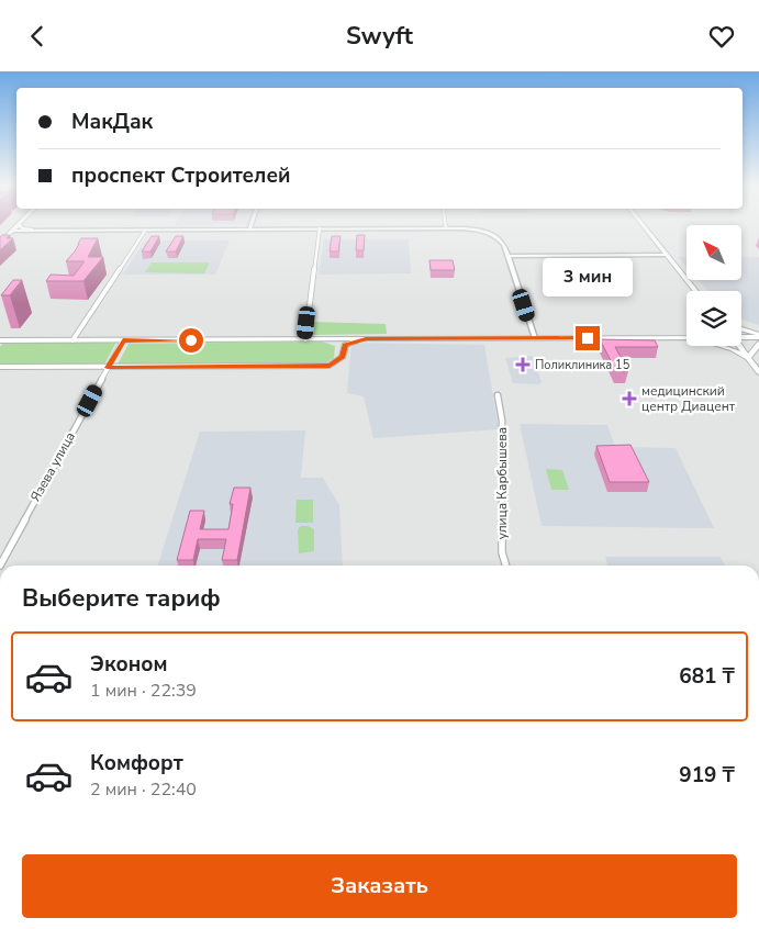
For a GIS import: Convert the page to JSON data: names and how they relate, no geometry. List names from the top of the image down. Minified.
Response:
{"streets":{"street":["Язева улица","улица Карбышева"]},"places":{"health":["Поликлиника 15","медицинский центр Диацент"]},"north":"top left","page":{"header":"Swyft","banner":["МакДак","проспект Строителей"],"bubble":"3 мин","heading":"Выберите тариф","list":[{"name":"Эконом","note":"1 мин · 22:39","value":"681 ₸"},{"name":"Комфорт","note":"2 мин · 22:40","value":"919 ₸"}],"buttons":"Заказать"}}
